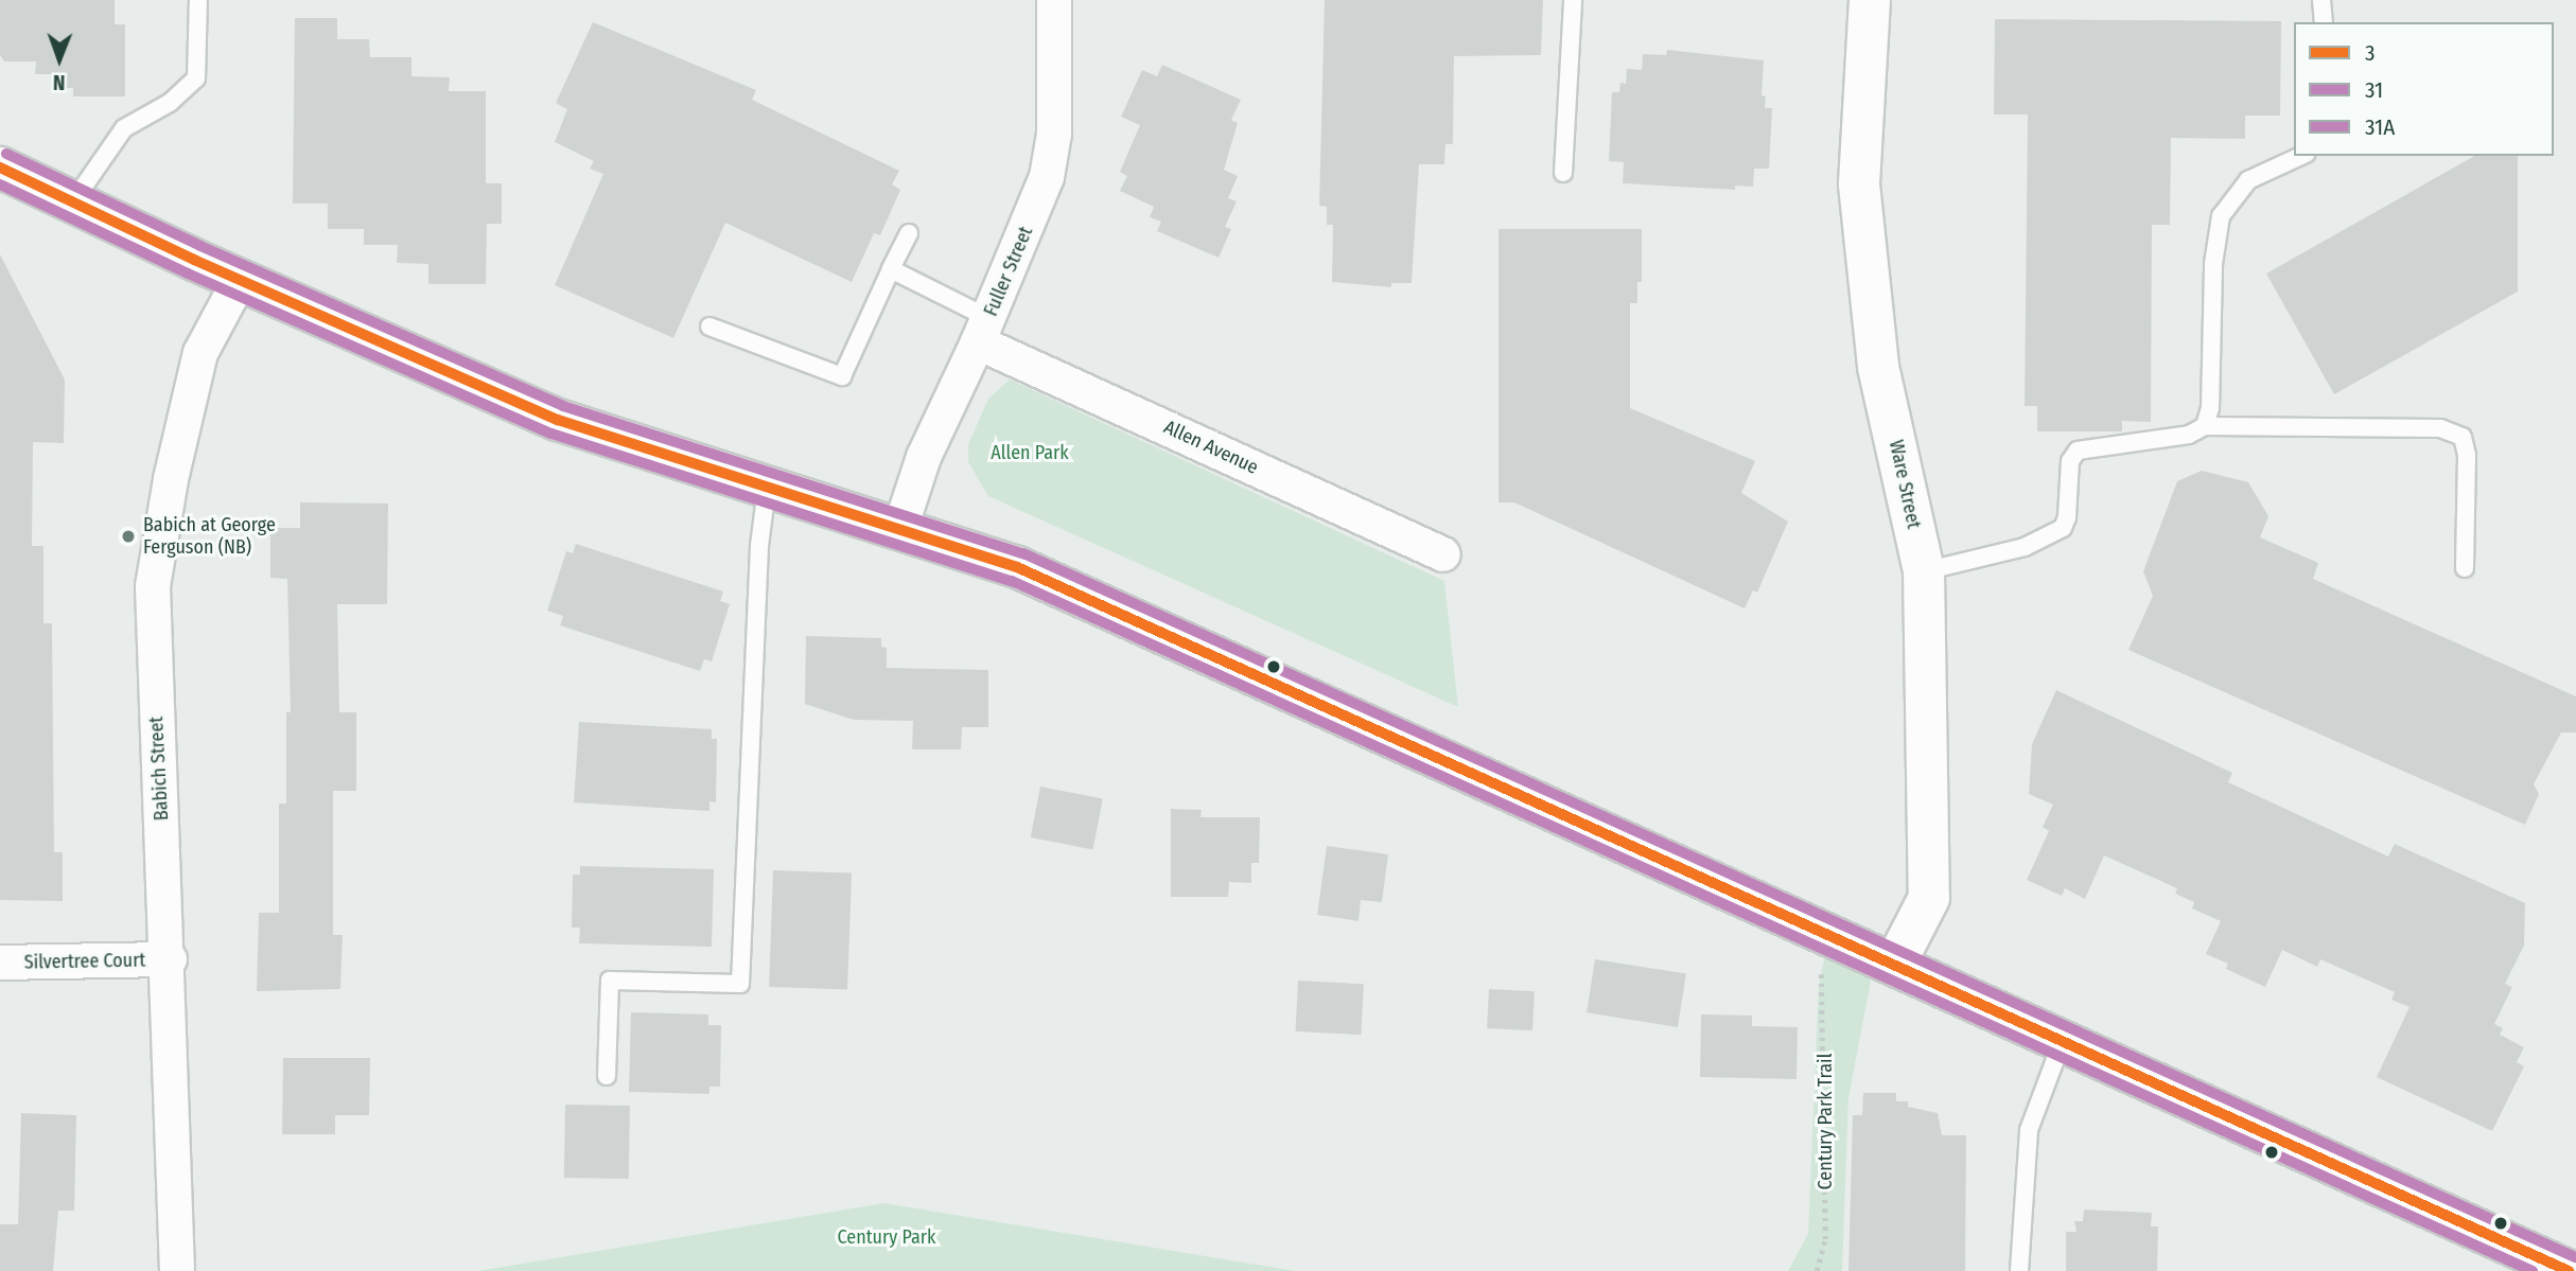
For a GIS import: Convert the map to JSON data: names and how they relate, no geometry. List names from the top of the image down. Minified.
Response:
{"streets":{"main road":["Ware Street"],"street":["Fuller Street","Allen Avenue","Babich Street","Silvertree Court"],"path":["Century Park Trail"]},"crossings":[["Fuller Street","Allen Avenue"],["Babich Street","Silvertree Court"]],"parks":["Allen Park","Century Park"],"places":["Babich at George Ferguson (NB)"],"lines":["transit line 31A","transit line 3","transit line 31"],"legend":["3","31","31A"],"north":"bottom"}
